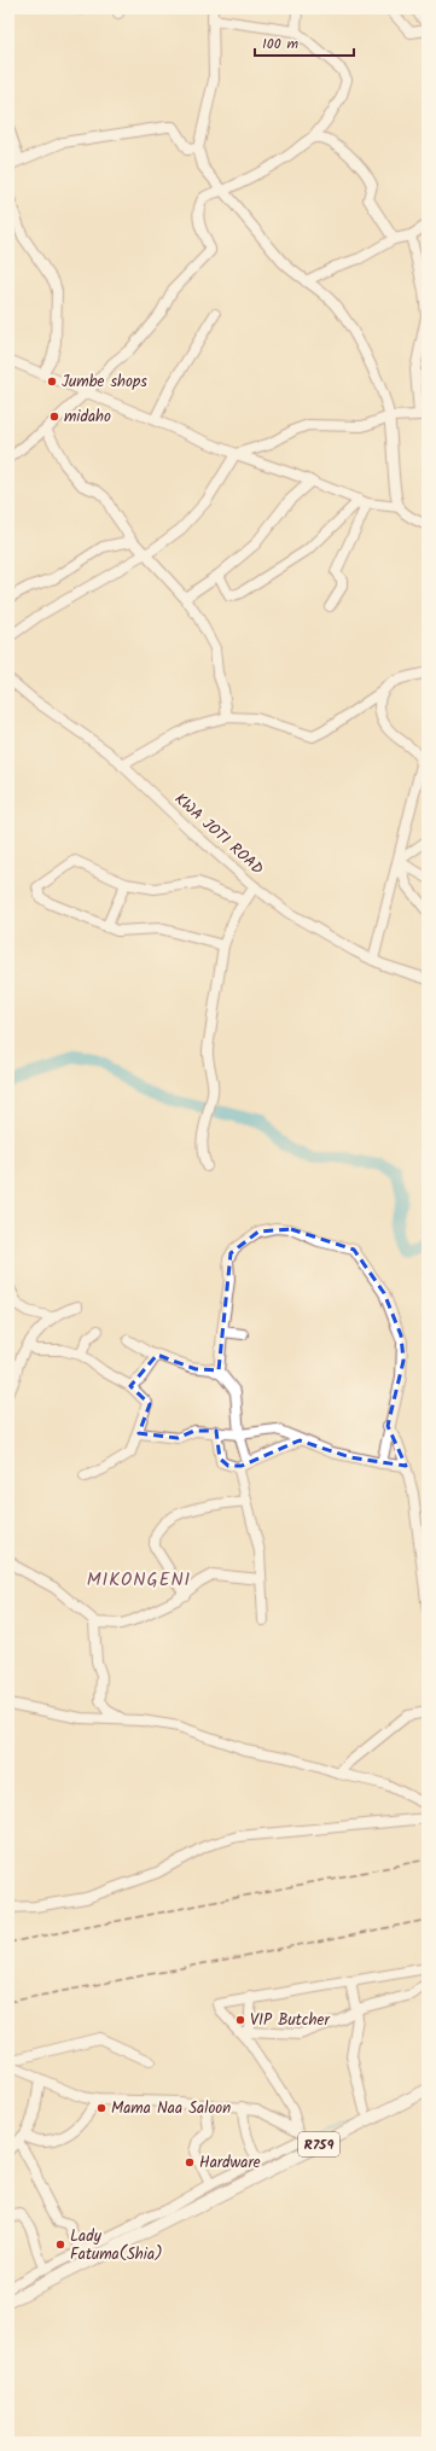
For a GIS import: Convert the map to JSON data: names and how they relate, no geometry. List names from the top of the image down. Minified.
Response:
{"streets":{"main road":["R759"],"street":["KWA JOTI ROAD"]},"districts":["MIKONGENI"],"places":["Jumbe shops","midaho","VIP Butcher","Mama Naa Saloon","Hardware","Lady Fatuma(Shia)"],"scale_bar":"100 m"}
